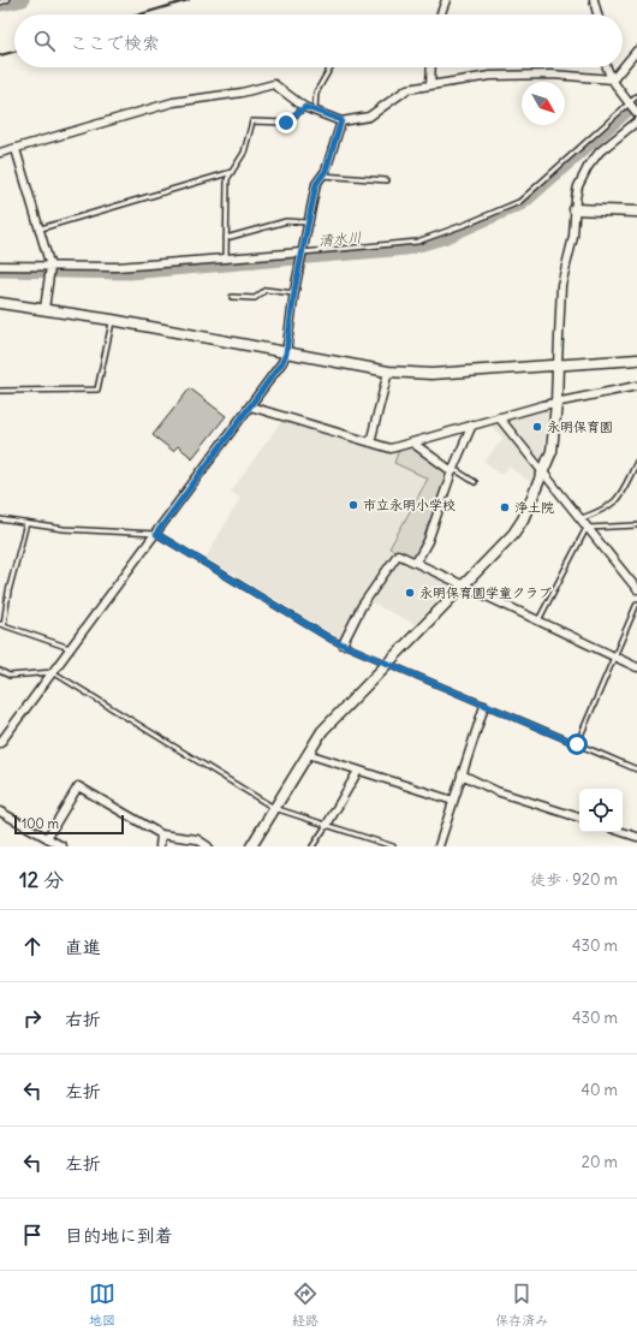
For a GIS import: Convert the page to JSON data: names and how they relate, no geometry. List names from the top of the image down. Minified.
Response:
{"water":["清水川"],"places":["永明保育園","市立永明小学校","浄土院","永明保育園学童クラブ"],"scale_bar":"100 m","north":"bottom right","page":{"search":"ここで検索","scale":"100 m","heading":["12 分","徒歩 · 920 m"],"list":[["直進","430 m"],["右折","430 m"],["左折","40 m"],["左折","20 m"],"目的地に到着"],"nav":["地図","経路","保存済み"]}}
